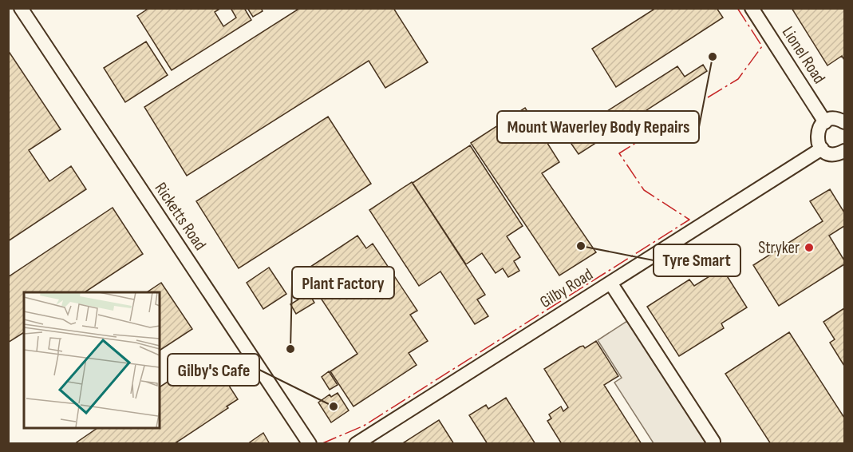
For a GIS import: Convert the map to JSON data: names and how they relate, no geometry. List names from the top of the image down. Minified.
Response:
{"streets":{"street":["Lionel Road","Ricketts Road","Gilby Road"]},"places":["Mount Waverley Body Repairs","Tyre Smart","Stryker","Plant Factory","Gilby's Cafe"]}
